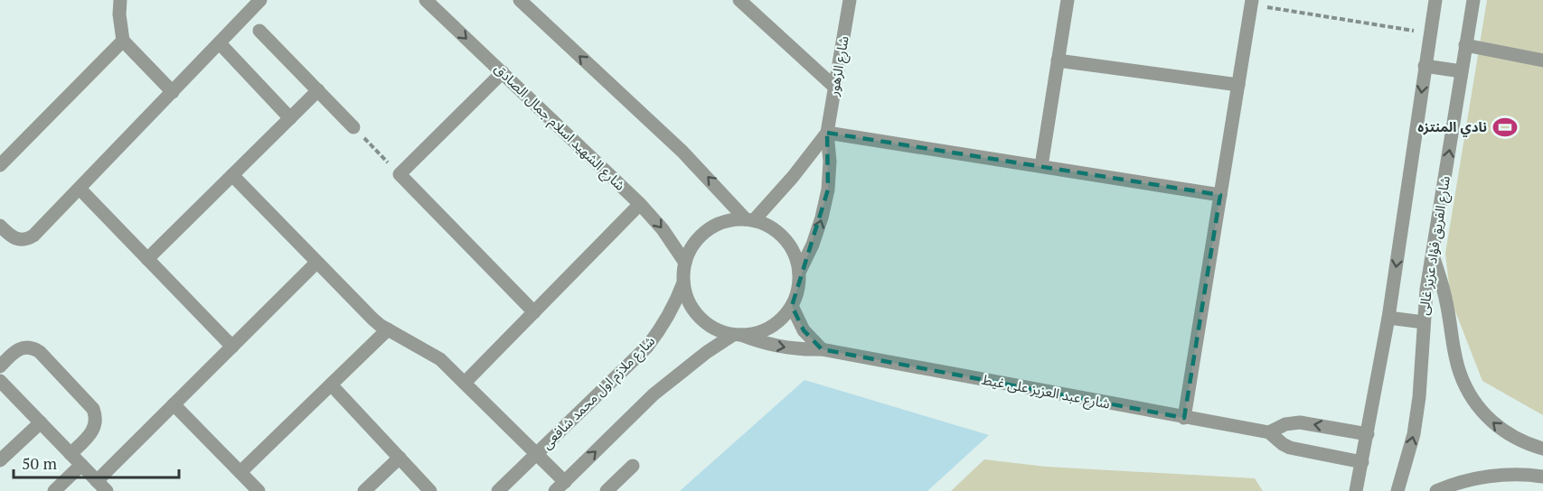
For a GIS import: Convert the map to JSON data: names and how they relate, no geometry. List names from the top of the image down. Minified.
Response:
{"streets":{"street":["شارع الزهور","شارع الشهيد اسلام جمال الصادق","شارع الفريق فؤاد عزيز غالى","شارع عبد العزيز على غيط","شارع ملازم اول محمد شافعى"]},"crossings":[["شارع الزهور","شارع الشهيد اسلام جمال الصادق"],["شارع الزهور","شارع عبد العزيز على غيط"],["شارع الزهور","شارع ملازم اول محمد شافعى"],["شارع الشهيد اسلام جمال الصادق","شارع عبد العزيز على غيط"],["شارع الشهيد اسلام جمال الصادق","شارع ملازم اول محمد شافعى"],["شارع عبد العزيز على غيط","شارع ملازم اول محمد شافعى"]],"one_way":["شارع الزهور"],"places":{"sports":["نادي المنتزه"]},"scale_bar":"50 m"}
